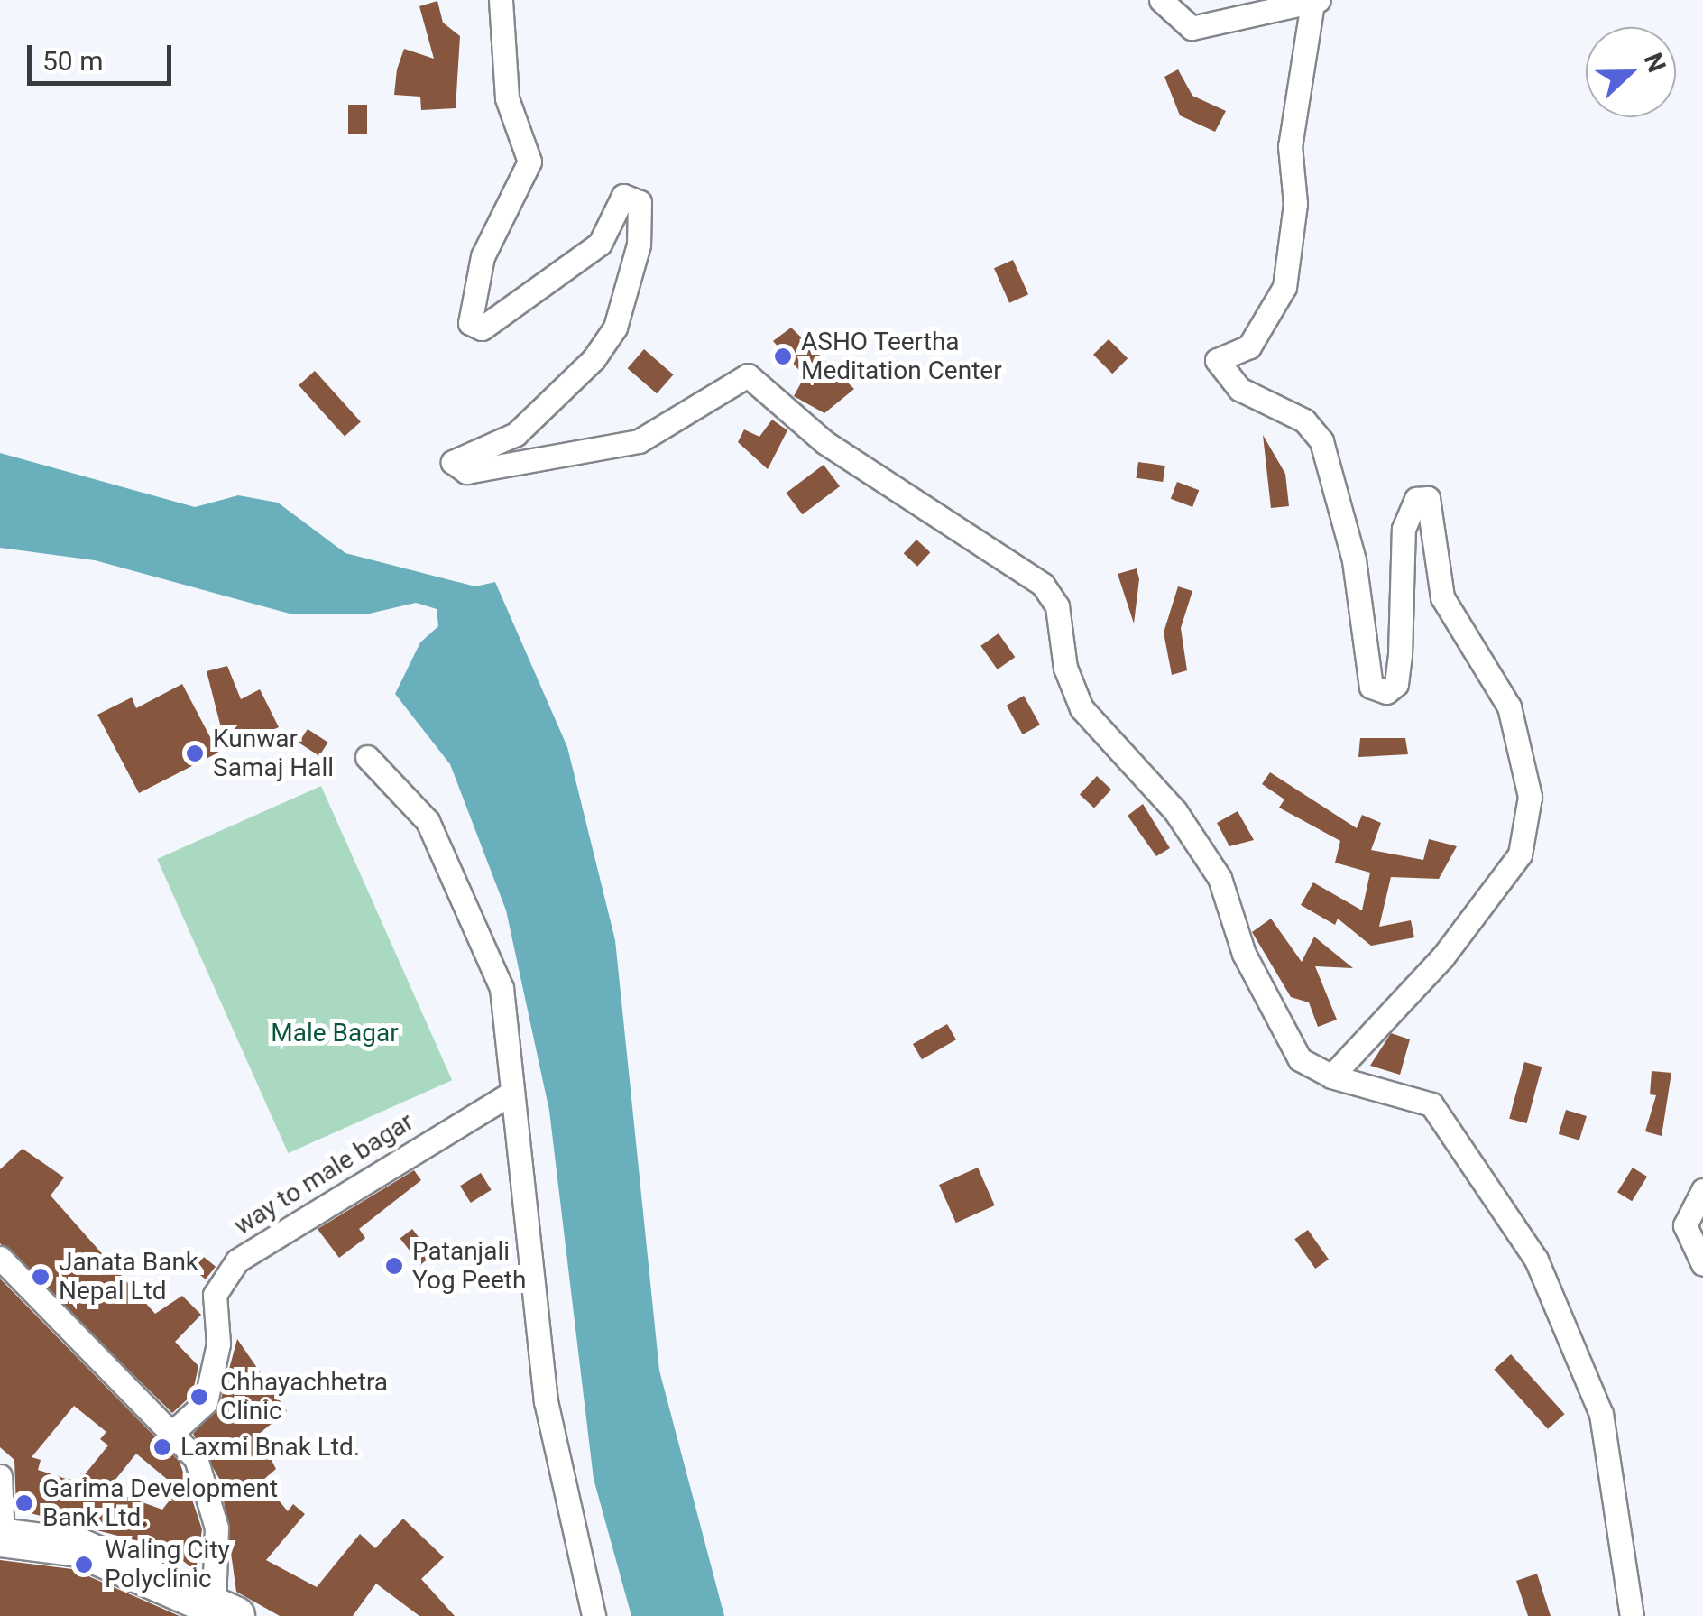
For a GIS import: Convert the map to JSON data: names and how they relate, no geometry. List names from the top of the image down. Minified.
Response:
{"streets":{"street":["way to male bagar"]},"parks":["Male Bagar"],"places":["ASHO Teertha Meditation Center","Kunwar Samaj Hall","Patanjali Yog Peeth","Janata Bank Nepal Ltd","Chhayachhetra Clinic","Laxmi Bnak Ltd.","Garima Development Bank Ltd.","Waling City Polyclinic"],"scale_bar":"50 m","north":"right"}
